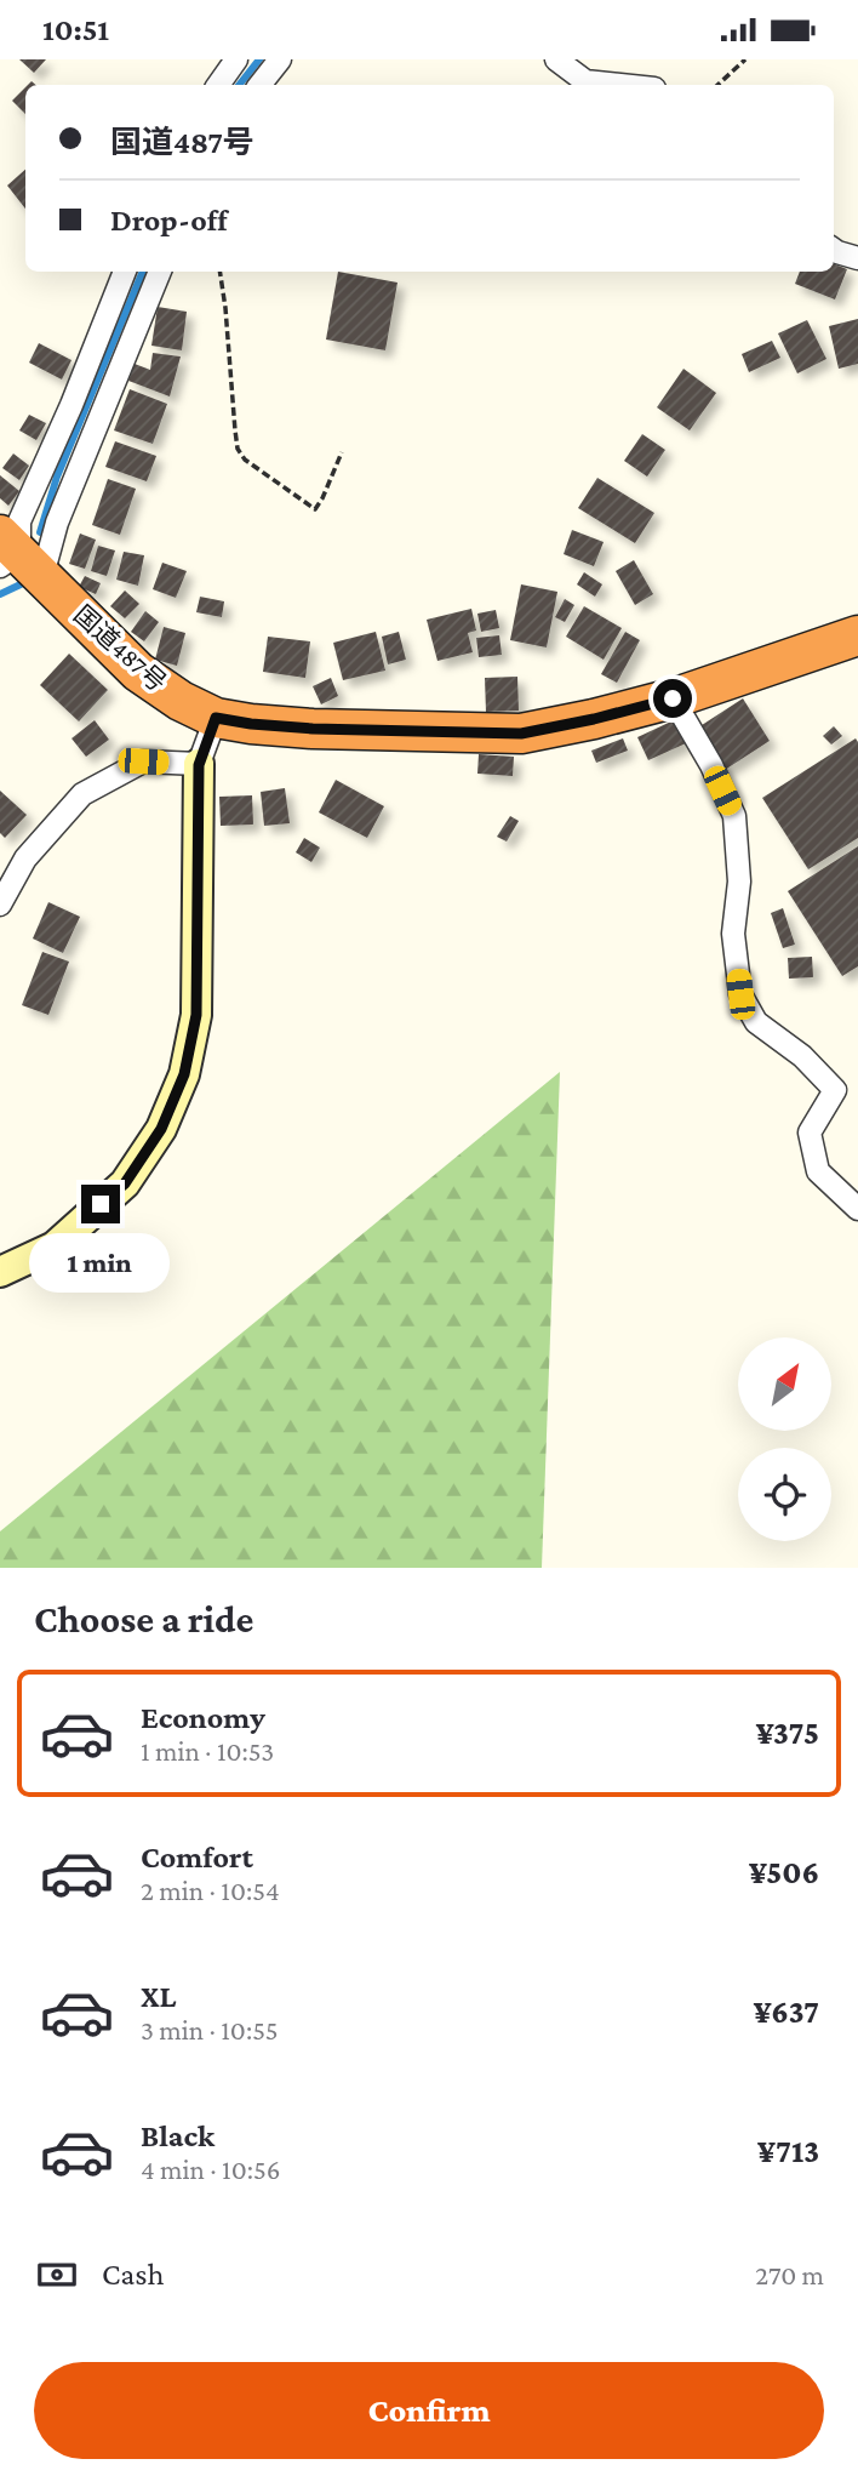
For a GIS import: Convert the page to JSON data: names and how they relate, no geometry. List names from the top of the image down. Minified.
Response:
{"streets":{"highway":["国道487号"]},"north":"top right","page":{"status":"10:51","banner":["国道487号","Drop-off"],"bubble":"1 min","heading":"Choose a ride","list":[{"name":"Economy","note":"1 min · 10:53","value":"¥375"},{"name":"Comfort","note":"2 min · 10:54","value":"¥506"},{"name":"XL","note":"3 min · 10:55","value":"¥637"},{"name":"Black","note":"4 min · 10:56","value":"¥713"}],"pay":["Cash","270 m"],"buttons":"Confirm"}}
